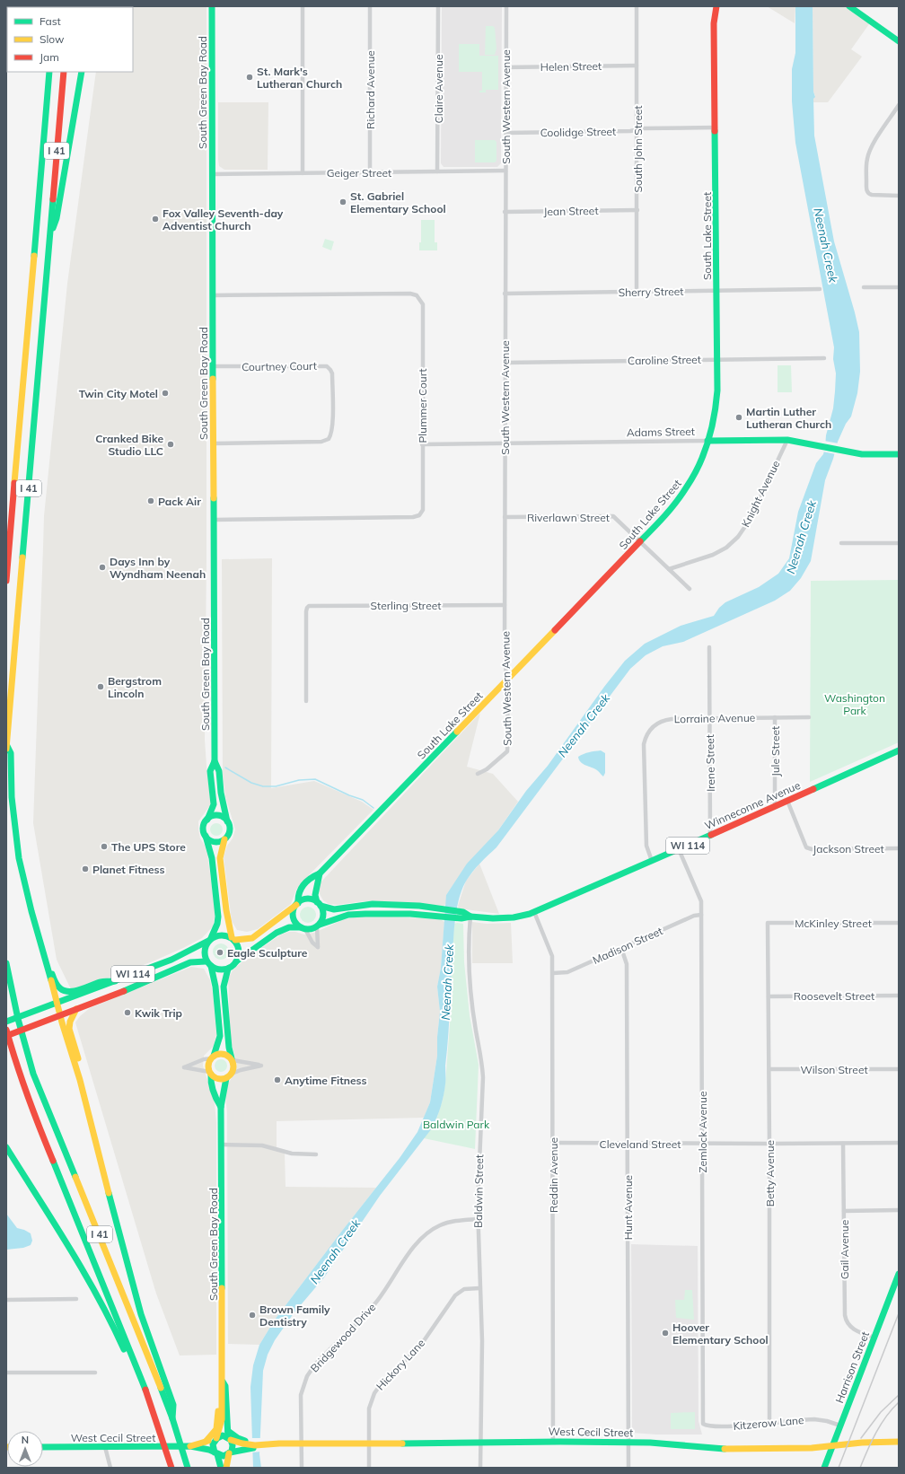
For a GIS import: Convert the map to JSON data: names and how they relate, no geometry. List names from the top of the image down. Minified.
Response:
{"streets":{"main road":["South Green Bay Road","I 41","South Lake Street","Adams Street","Winneconne Avenue","WI 114","Harrison Street","West Cecil Street"],"street":["Helen Street","Claire Avenue","Richard Avenue","South Western Avenue","Coolidge Street","South John Street","Geiger Street","Jean Street","Sherry Street","Caroline Street","Courtney Court","Plummer Court","Knight Avenue","Riverlawn Street","Sterling Street","Lorraine Avenue","Jule Street","Irene Street","Jackson Street","McKinley Street","Madison Street","Roosevelt Street","Wilson Street","Zemlock Avenue","Cleveland Street","Betty Avenue","Reddin Avenue","Baldwin Street","Hunt Avenue","Gail Avenue","Bridgewood Drive","Hickory Lane","Kitzerow Lane"]},"crossings":[["Helen Street","South Western Avenue"],["Helen Street","South John Street"],["Claire Avenue","Geiger Street"],["Richard Avenue","Geiger Street"],["South Green Bay Road","Geiger Street"],["South Green Bay Road","Courtney Court"],["South Green Bay Road","Plummer Court"],["South Green Bay Road","West Cecil Street"],["South Western Avenue","Coolidge Street"],["South Western Avenue","Geiger Street"],["South Western Avenue","Jean Street"],["South Western Avenue","South Lake Street"],["South Western Avenue","Sherry Street"],["South Western Avenue","Caroline Street"],["South Western Avenue","Adams Street"],["South Western Avenue","Riverlawn Street"],["South Western Avenue","Sterling Street"],["Coolidge Street","South John Street"],["Coolidge Street","South Lake Street"],["South John Street","Jean Street"],["South John Street","Sherry Street"],["South Lake Street","Sherry Street"],["South Lake Street","Caroline Street"],["South Lake Street","Adams Street"],["South Lake Street","Riverlawn Street"],["South Lake Street","Winneconne Avenue"],["Plummer Court","Adams Street"],["Adams Street","Knight Avenue"],["Knight Avenue","Riverlawn Street"],["Lorraine Avenue","Jule Street"],["Lorraine Avenue","Irene Street"],["Lorraine Avenue","Winneconne Avenue"],["Jule Street","Winneconne Avenue"],["Irene Street","Winneconne Avenue"],["Winneconne Avenue","Jackson Street"],["Winneconne Avenue","Zemlock Avenue"],["Winneconne Avenue","Reddin Avenue"],["Winneconne Avenue","Baldwin Street"],["McKinley Street","Betty Avenue"],["Madison Street","Zemlock Avenue"],["Madison Street","Reddin Avenue"],["Madison Street","Hunt Avenue"],["Roosevelt Street","Betty Avenue"],["Wilson Street","Betty Avenue"],["Zemlock Avenue","Cleveland Street"],["Zemlock Avenue","Kitzerow Lane"],["Cleveland Street","Betty Avenue"],["Cleveland Street","Reddin Avenue"],["Cleveland Street","Hunt Avenue"],["Cleveland Street","Gail Avenue"],["Betty Avenue","Kitzerow Lane"],["Reddin Avenue","West Cecil Street"],["Baldwin Street","Bridgewood Drive"],["Baldwin Street","Hickory Lane"],["Baldwin Street","West Cecil Street"],["Hunt Avenue","West Cecil Street"],["Gail Avenue","Harrison Street"],["Bridgewood Drive","West Cecil Street"],["Hickory Lane","West Cecil Street"],["Harrison Street","Kitzerow Lane"]],"water":["Neenah Creek"],"parks":["Washington Park","Baldwin Park"],"places":["St. Mark's Lutheran Church","St. Gabriel Elementary School","Fox Valley Seventh-day Adventist Church","Twin City Motel","Martin Luther Lutheran Church","Cranked Bike Studio LLC","Pack Air","Days Inn by Wyndham Neenah","Bergstrom Lincoln","The UPS Store","Planet Fitness","Eagle Sculpture","Kwik Trip","Anytime Fitness","Brown Family Dentistry","Hoover Elementary School"],"legend":["Fast","Slow","Jam"],"north":"top"}
